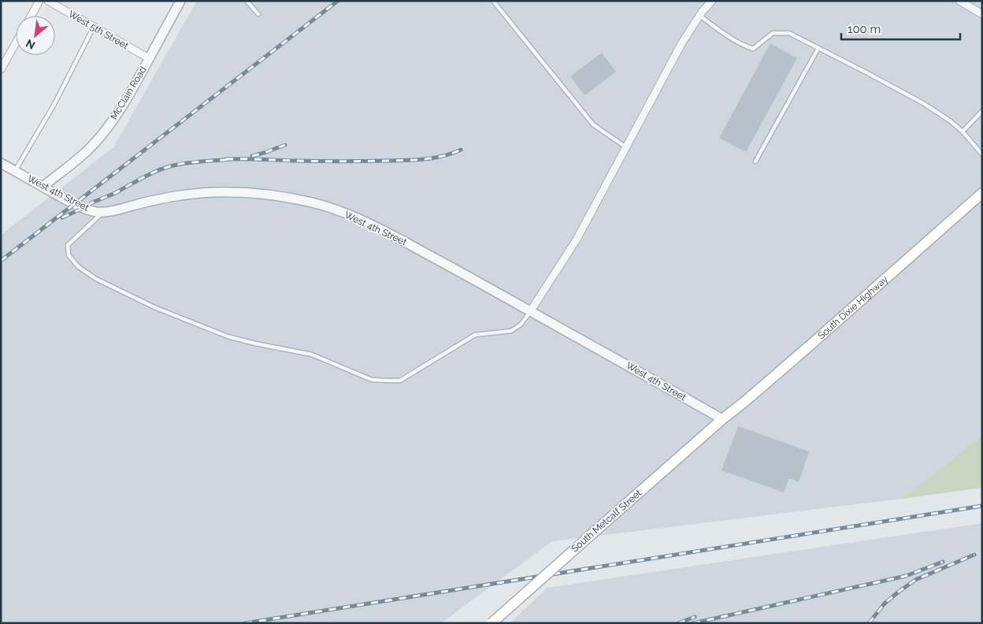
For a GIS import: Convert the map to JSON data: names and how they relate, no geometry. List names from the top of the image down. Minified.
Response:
{"streets":{"main road":["South Dixie Highway","South Metcalf Street"],"street":["West 5th Street","McClain Road","West 4th Street"]},"crossings":[["West 5th Street","McClain Road"],["McClain Road","West 4th Street"],["West 4th Street","South Dixie Highway"],["West 4th Street","South Metcalf Street"],["South Dixie Highway","South Metcalf Street"]],"scale_bar":"100 m","north":"bottom left"}
